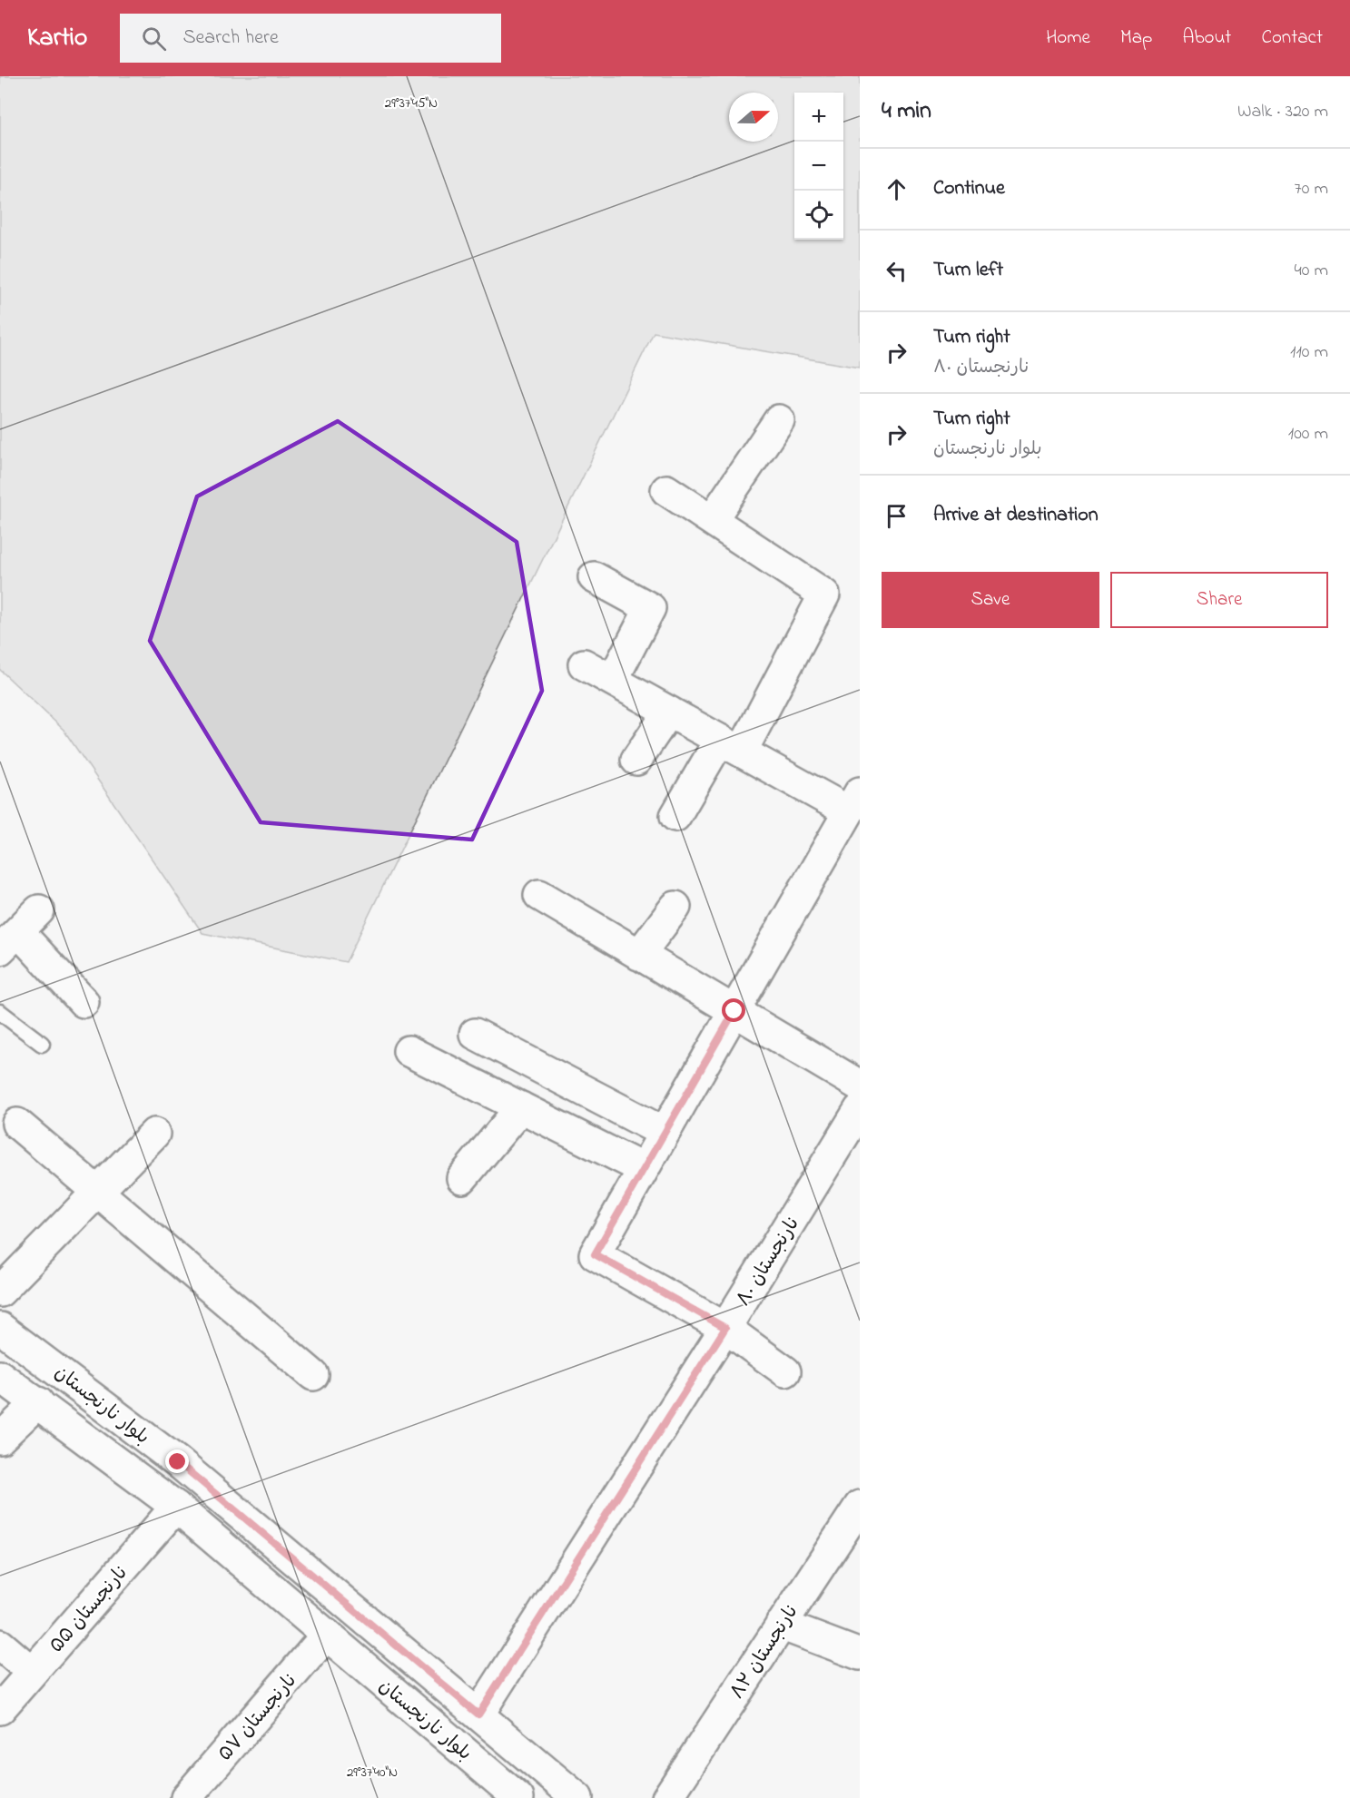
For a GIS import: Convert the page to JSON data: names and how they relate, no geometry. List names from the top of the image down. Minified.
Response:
{"streets":{"street":["نارنجستان ۸۰","بلوار نارنجستان","نارنجستان ۵۵","نارنجستان ۸۲","نارنجستان ۵۷"]},"crossings":[["نارنجستان ۸۰","بلوار نارنجستان"],["بلوار نارنجستان","نارنجستان ۵۵"],["بلوار نارنجستان","نارنجستان ۵۷"]],"north":"right","page":{"header":"Kartio","search":"Search here","nav":["Home","Map","About","Contact"],"heading":["4 min","Walk · 320 m"],"map_buttons":["+","−"],"list":[["Continue","70 m"],["Turn left","40 m"],["Turn right","نارنجستان ۸۰","110 m"],["Turn right","بلوار نارنجستان","100 m"],"Arrive at destination"],"buttons":["Save","Share"]},"coordinates":["29°37'45\"N","29°37'40\"N"]}
